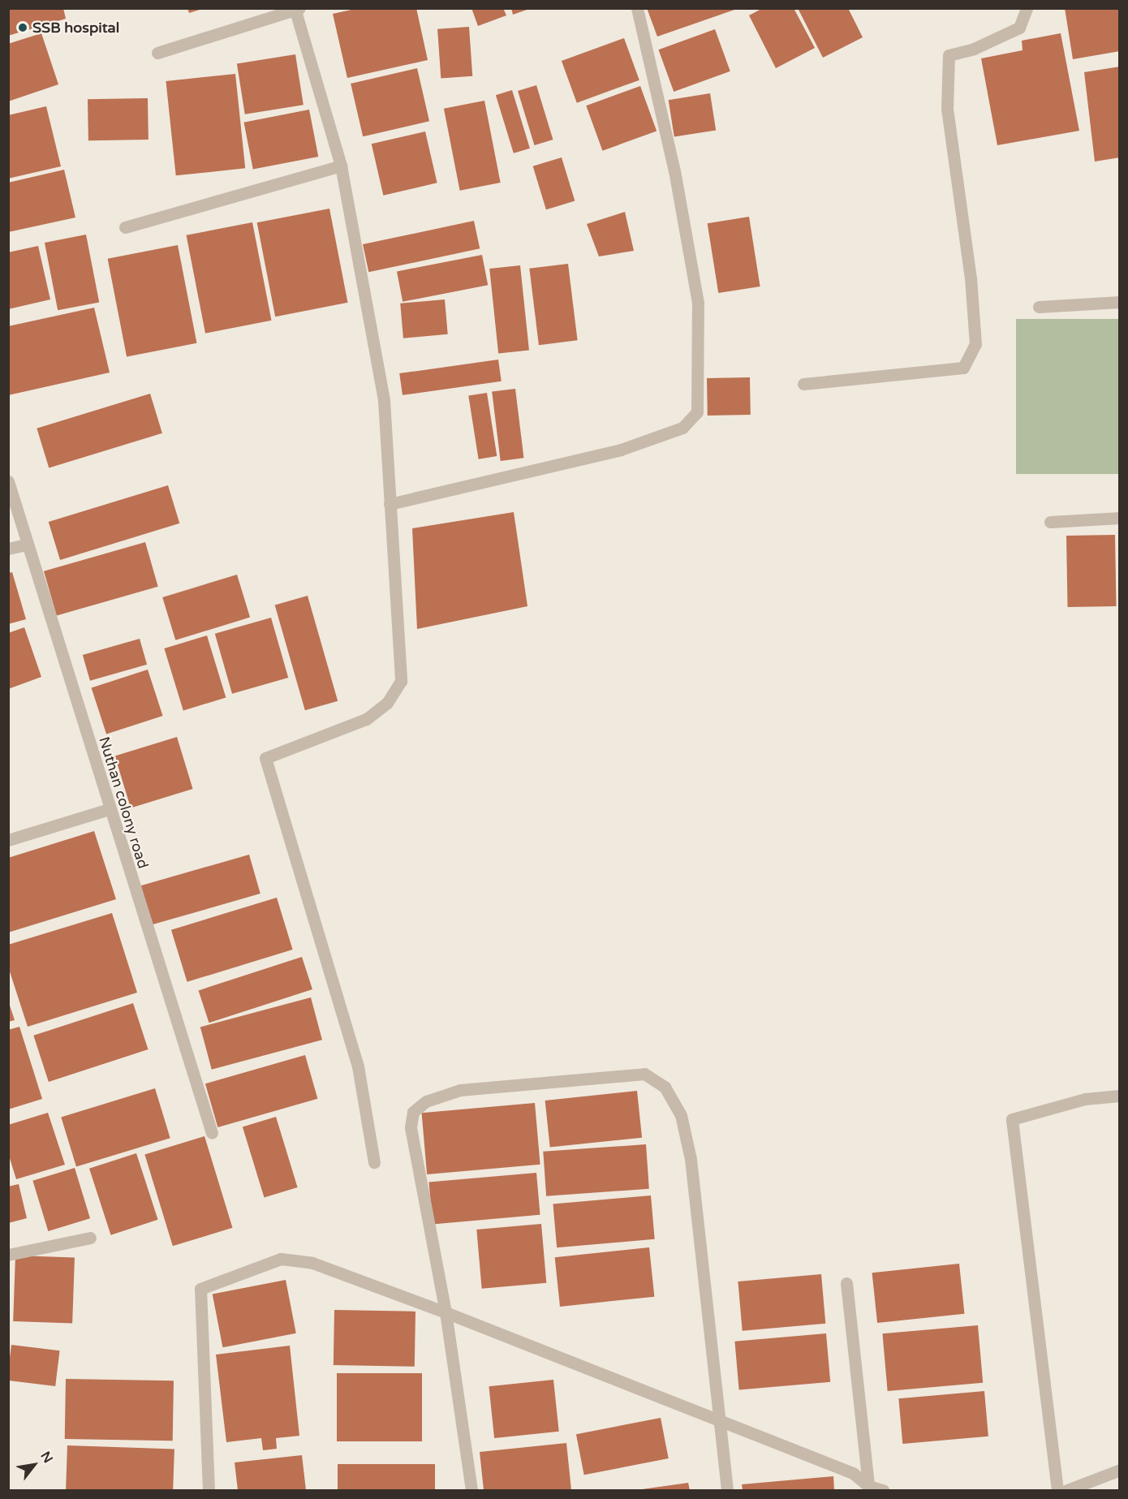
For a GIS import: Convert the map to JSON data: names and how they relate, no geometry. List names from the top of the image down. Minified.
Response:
{"streets":{"street":["Nuthan colony road"]},"places":["SSB hospital"],"north":"top right"}
